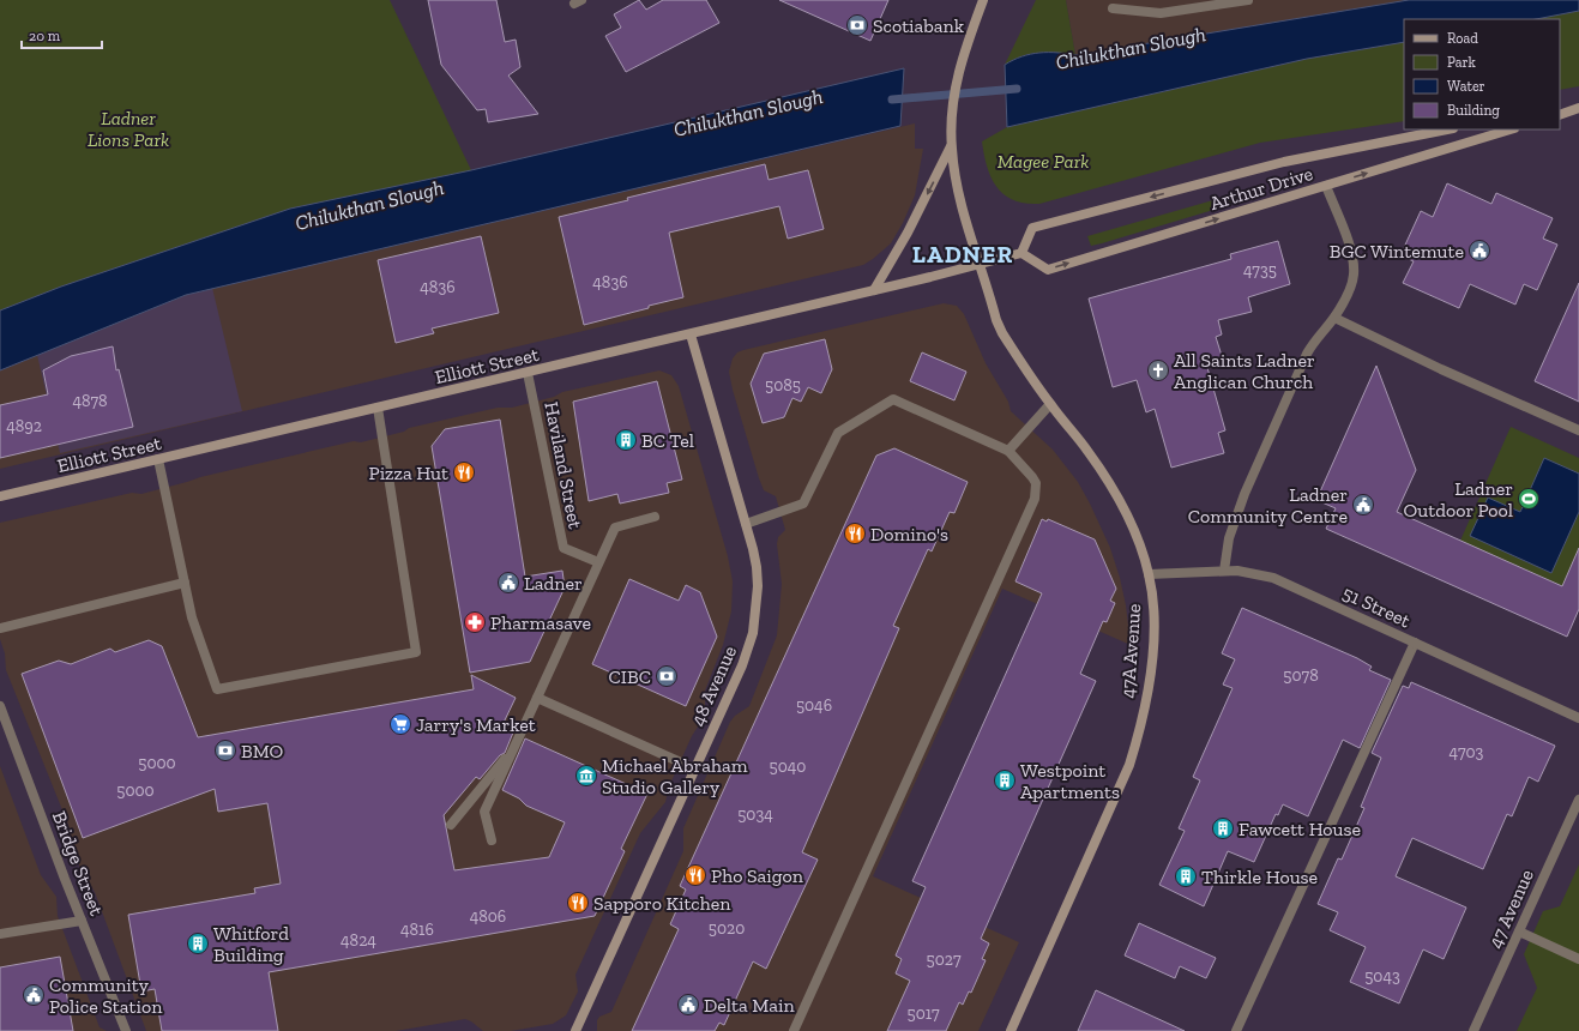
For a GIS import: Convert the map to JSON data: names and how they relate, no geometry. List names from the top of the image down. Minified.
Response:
{"streets":{"main road":["Arthur Drive","Elliott Street","47A Avenue","48 Avenue"],"street":["Haviland Street","51 Street","Bridge Street","47 Avenue"]},"crossings":[["Elliott Street","Haviland Street"],["Elliott Street","47A Avenue"],["Elliott Street","48 Avenue"],["51 Street","47A Avenue"]],"districts":["LADNER"],"water":["Chilukthan Slough"],"parks":["Ladner Lions Park","Magee Park"],"places":{"bank":["Scotiabank","CIBC","BMO"],"public building":["BGC Wintemute","Ladner Community Centre","Ladner","Community Police Station","Delta Main"],"church":["All Saints Ladner Anglican Church"],"building":["BC Tel","Westpoint Apartments","Fawcett House","Thirkle House","Whitford Building"],"restaurant":["Pizza Hut","Domino's","Pho Saigon","Sapporo Kitchen"],"sports":["Ladner Outdoor Pool"],"pharmacy":["Pharmasave"],"supermarket":["Jarry's Market"],"museum":["Michael Abraham Studio Gallery"]},"house_numbers":["4735","4836","4836","5085","4878","4892","5078","5046","4703","5000","5040","5000","5034","4806","5020","4816","4824","5027","5043","5017"],"legend":["Road","Park","Water","Building"],"scale_bar":"20 m"}
